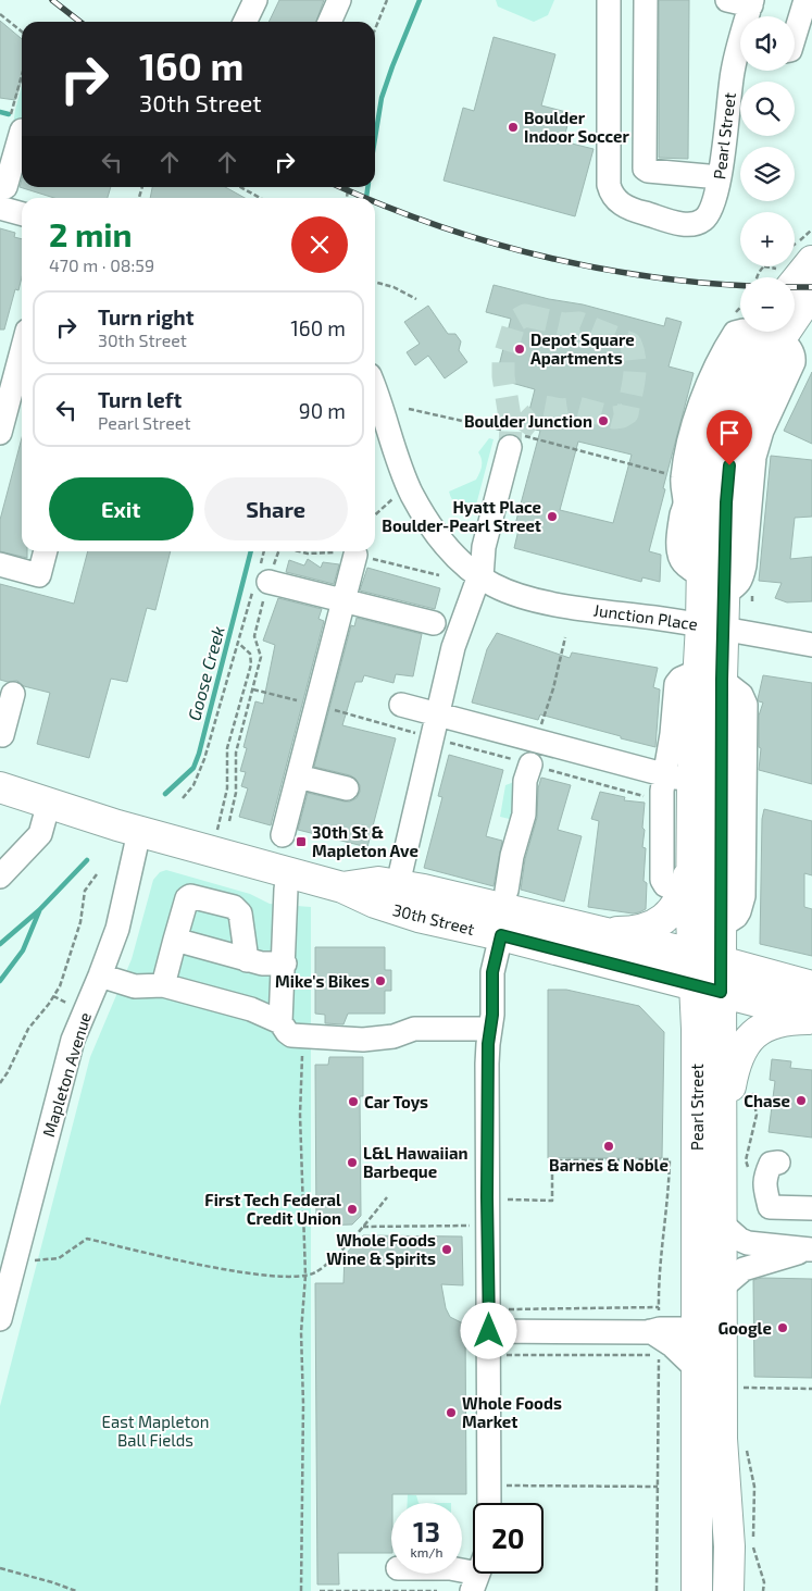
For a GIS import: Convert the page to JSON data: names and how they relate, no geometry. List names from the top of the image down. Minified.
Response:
{"streets":{"main road":["Pearl Street","30th Street"],"street":["Junction Place","Mapleton Avenue"]},"crossings":[["Pearl Street","Junction Place"],["Pearl Street","30th Street"],["30th Street","Mapleton Avenue"]],"water":["Goose Creek"],"parks":["East Mapleton Ball Fields"],"places":{"other":["Boulder Indoor Soccer","Depot Square Apartments","Boulder Junction","Hyatt Place Boulder-Pearl Street","Mike's Bikes","Chase","Car Toys","Barnes & Noble","L&L Hawaiian Barbeque","First Tech Federal Credit Union","Whole Foods Wine & Spirits","Google","Whole Foods Market"],"transit":["30th St & Mapleton Ave"]},"page":{"map_buttons":["+","−"],"turn":["160 m","30th Street"],"heading":["2 min","470 m · 08:59"],"list":[{"name":"Turn right","note":"30th Street","value":"160 m"},{"name":"Turn left","note":"Pearl Street","value":"90 m"}],"buttons":["Exit","Share"],"speed":"13 km/h","limit":"20"}}
